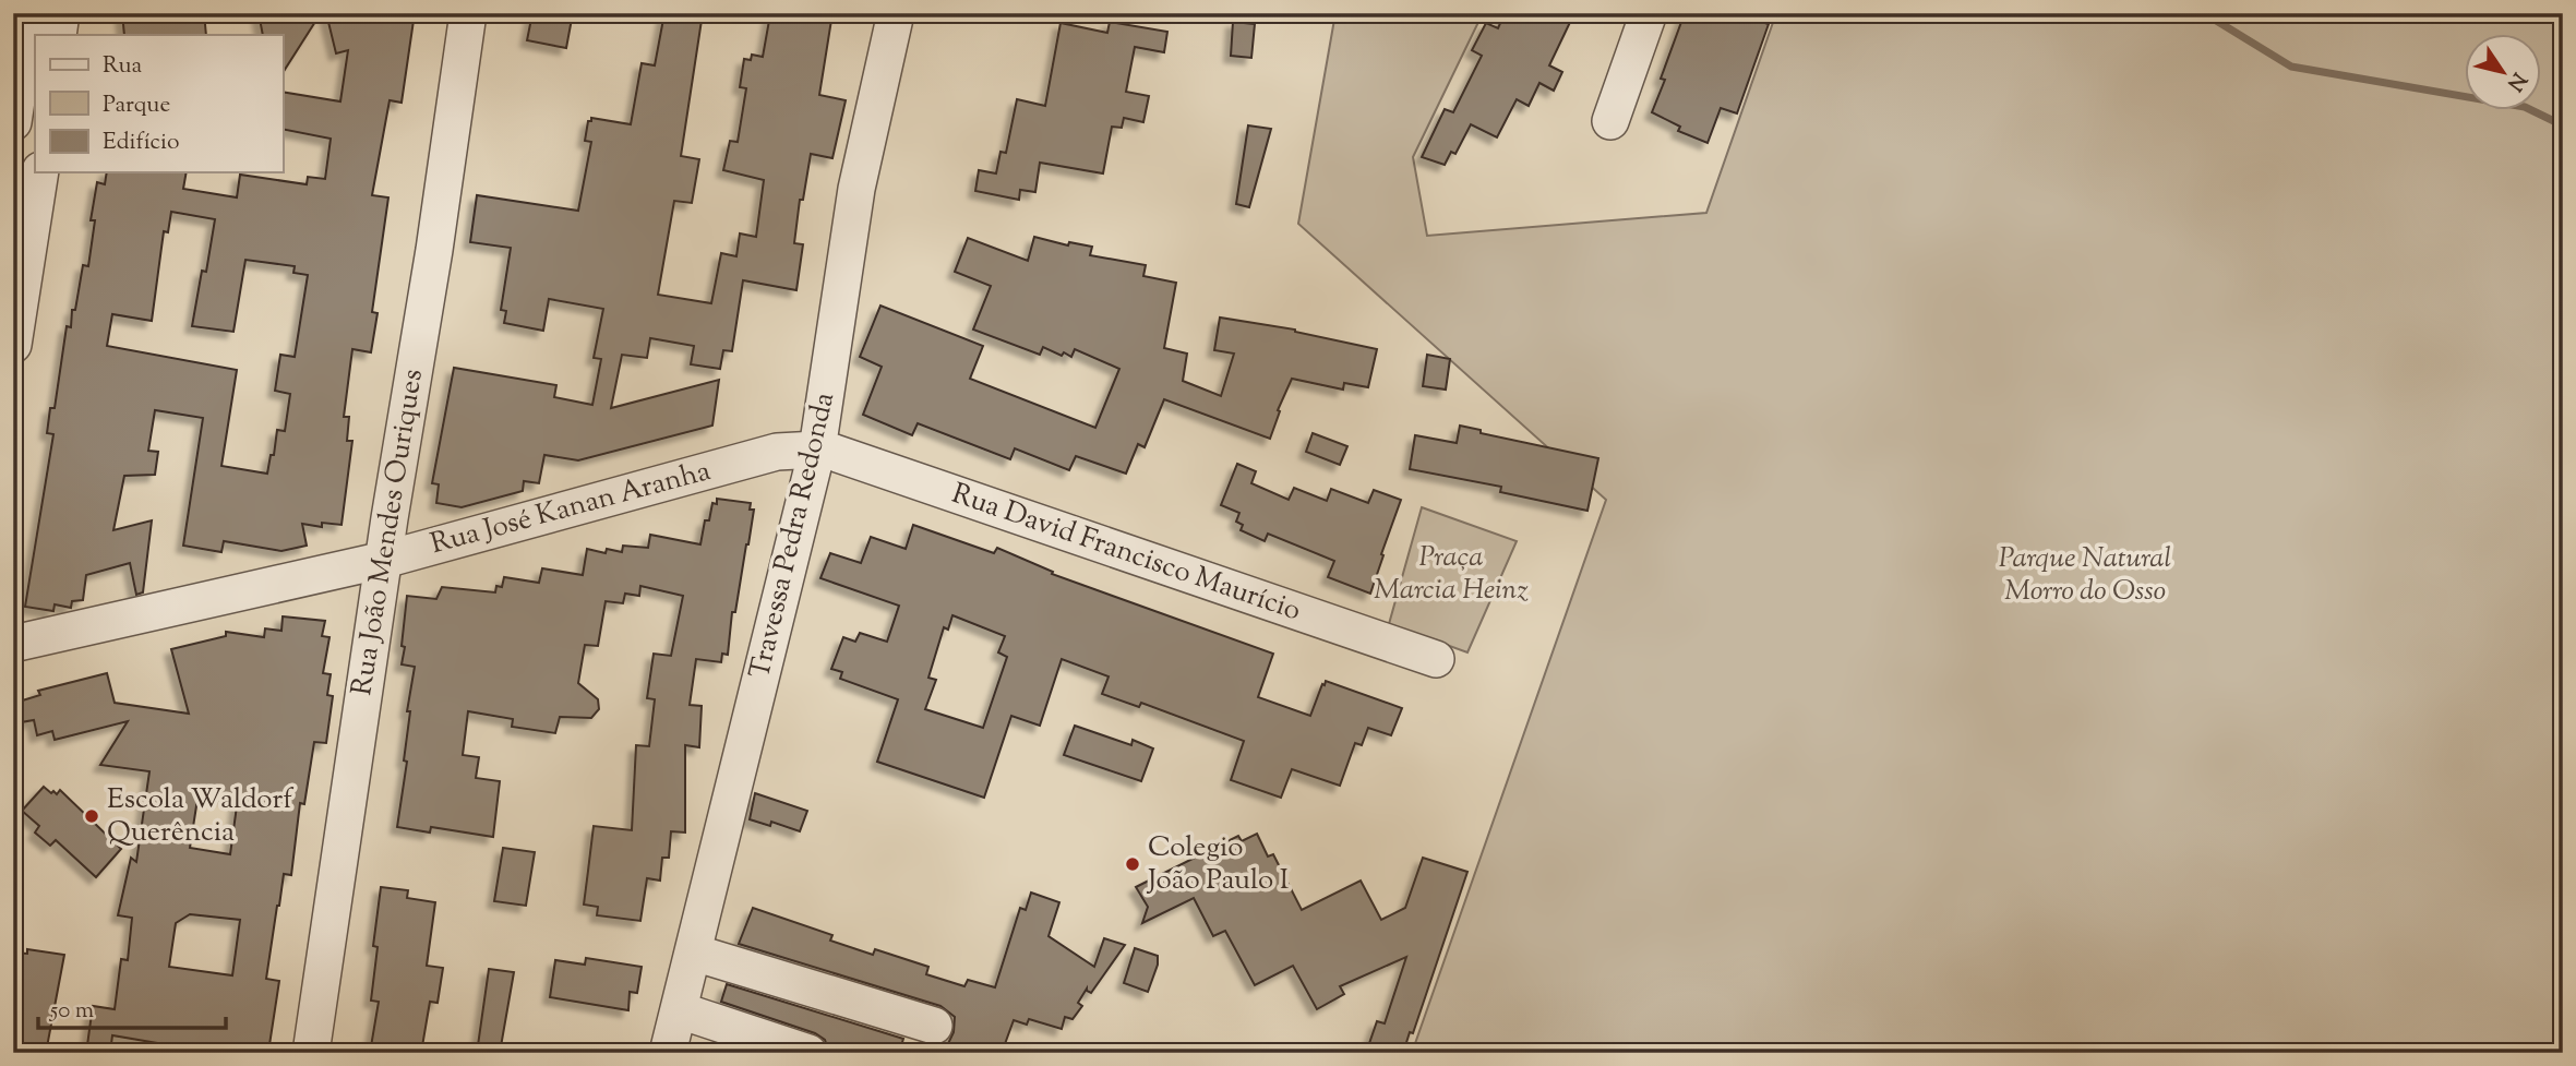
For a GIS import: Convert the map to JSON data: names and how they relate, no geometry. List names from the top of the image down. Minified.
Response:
{"streets":{"street":["Rua José Kanan Aranha","Rua João Mendes Ouriques","Travessa Pedra Redonda","Rua David Francisco Maurício"]},"crossings":[["Rua José Kanan Aranha","Rua João Mendes Ouriques"],["Rua José Kanan Aranha","Travessa Pedra Redonda"],["Rua José Kanan Aranha","Rua David Francisco Maurício"],["Travessa Pedra Redonda","Rua David Francisco Maurício"]],"parks":["Praça Marcia Heinz","Parque Natural Morro do Osso"],"places":["Escola Waldorf Querência","Colegio João Paulo I"],"legend":["Rua","Parque","Edifício"],"scale_bar":"50 m","north":"bottom right"}
